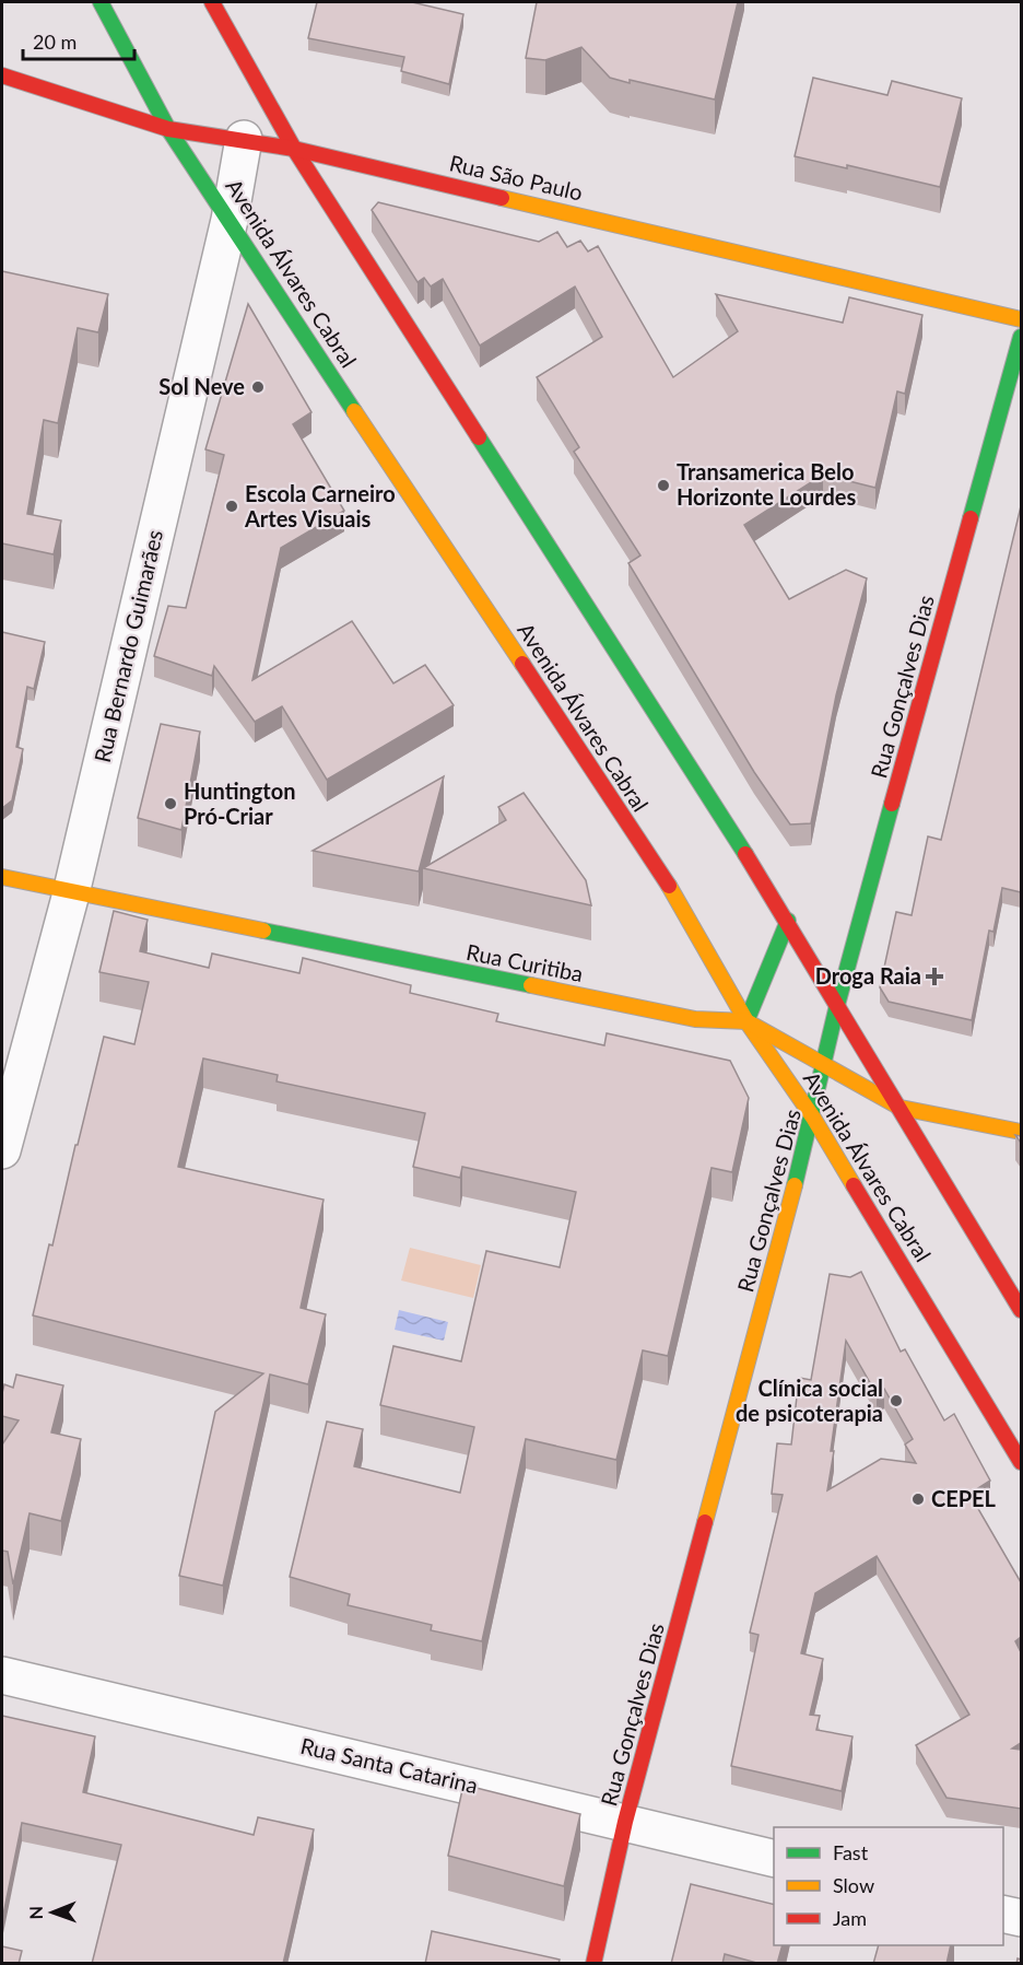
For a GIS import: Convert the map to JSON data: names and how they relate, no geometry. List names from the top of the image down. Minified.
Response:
{"streets":{"street":["Rua São Paulo","Avenida Álvares Cabral","Rua Bernardo Guimarães","Rua Gonçalves Dias","Rua Curitiba","Rua Santa Catarina"]},"crossings":[["Rua São Paulo","Avenida Álvares Cabral"],["Rua São Paulo","Rua Bernardo Guimarães"],["Avenida Álvares Cabral","Rua Bernardo Guimarães"],["Avenida Álvares Cabral","Rua Gonçalves Dias"],["Avenida Álvares Cabral","Rua Curitiba"],["Rua Bernardo Guimarães","Rua Curitiba"],["Rua Gonçalves Dias","Rua Curitiba"],["Rua Gonçalves Dias","Rua Santa Catarina"]],"places":{"other":["Sol Neve","Transamerica Belo Horizonte Lourdes","Escola Carneiro Artes Visuais","Huntington Pró-Criar","Clínica social de psicoterapia","CEPEL"],"health":["Droga Raia"]},"legend":["Fast","Slow","Jam"],"scale_bar":"20 m","north":"left"}
